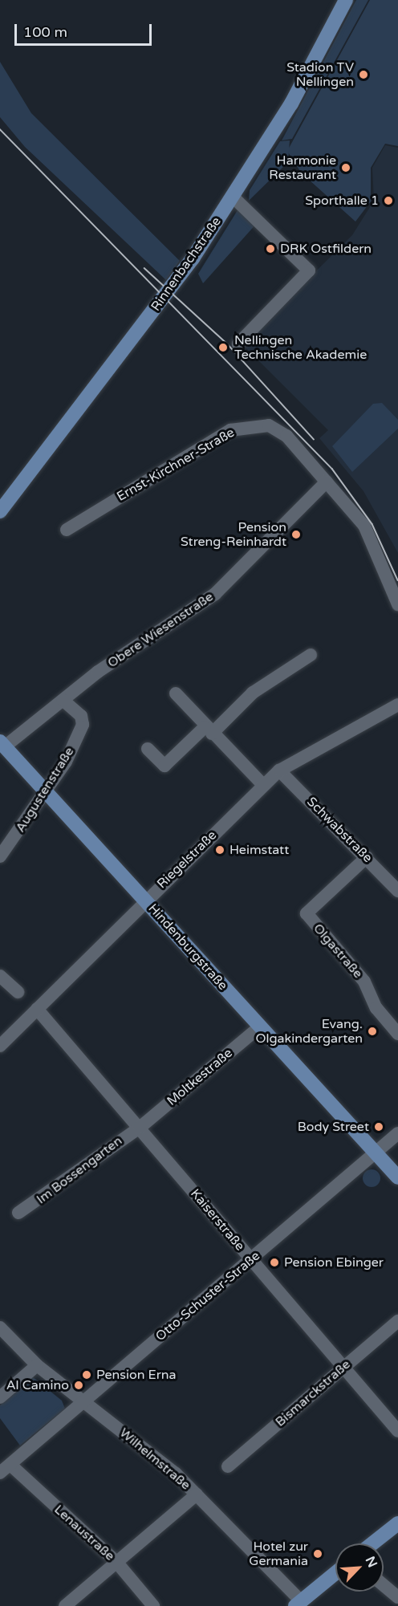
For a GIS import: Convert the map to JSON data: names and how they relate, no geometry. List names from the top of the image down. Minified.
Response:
{"streets":{"main road":["Rinnenbachstraße","Hindenburgstraße"],"street":["Ernst-Kirchner-Straße","Obere Wiesenstraße","Augustenstraße","Schwabstraße","Riegelstraße","Olgastraße","Moltkestraße","Im Bossengarten","Kaiserstraße","Otto-Schuster-Straße","Bismarckstraße","Wilhelmstraße","Lenaustraße"]},"crossings":[["Ernst-Kirchner-Straße","Obere Wiesenstraße"],["Obere Wiesenstraße","Augustenstraße"],["Obere Wiesenstraße","Hindenburgstraße"],["Augustenstraße","Hindenburgstraße"],["Schwabstraße","Riegelstraße"],["Schwabstraße","Olgastraße"],["Riegelstraße","Hindenburgstraße"],["Riegelstraße","Kaiserstraße"],["Hindenburgstraße","Moltkestraße"],["Hindenburgstraße","Otto-Schuster-Straße"],["Moltkestraße","Im Bossengarten"],["Moltkestraße","Kaiserstraße"],["Im Bossengarten","Kaiserstraße"],["Kaiserstraße","Otto-Schuster-Straße"],["Kaiserstraße","Bismarckstraße"],["Otto-Schuster-Straße","Wilhelmstraße"],["Otto-Schuster-Straße","Lenaustraße"]],"places":["Stadion TV Nellingen","Harmonie Restaurant","Sporthalle 1","DRK Ostfildern","Nellingen Technische Akademie","Pension Streng-Reinhardt","Heimstatt","Evang. Olgakindergarten","Body Street","Pension Ebinger","Pension Erna","Al Camino","Hotel zur Germania"],"scale_bar":"100 m","north":"top right"}
